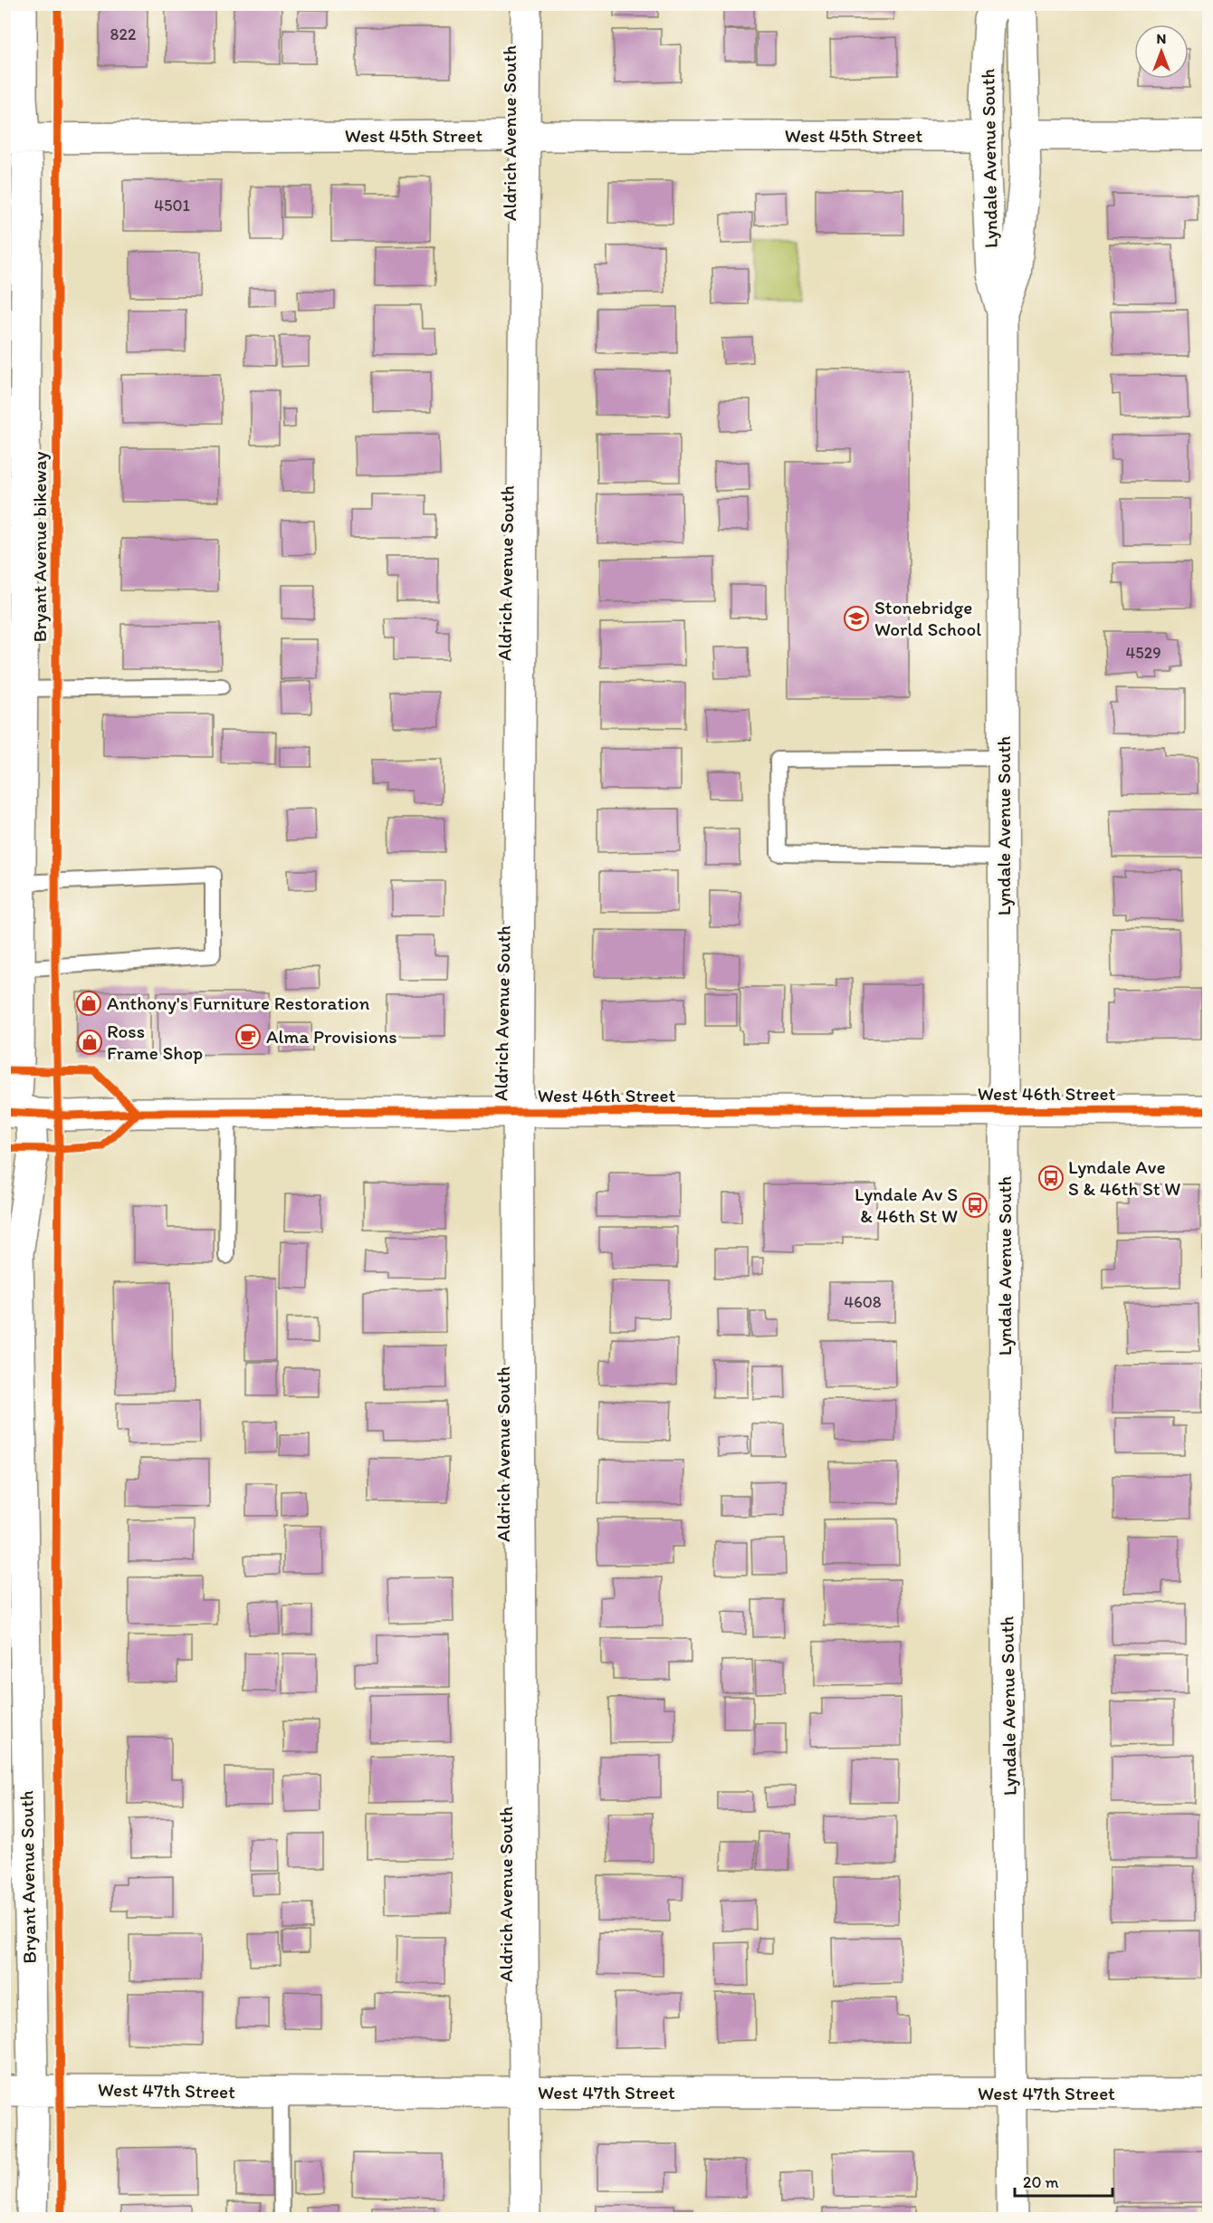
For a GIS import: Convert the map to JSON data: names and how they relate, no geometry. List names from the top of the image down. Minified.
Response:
{"streets":{"street":["Aldrich Avenue South","West 45th Street","Lyndale Avenue South","West 46th Street","Bryant Avenue South","West 47th Street"],"cycle path":["Bryant Avenue bikeway"]},"crossings":[["Aldrich Avenue South","West 45th Street"],["Aldrich Avenue South","West 46th Street"],["Aldrich Avenue South","West 47th Street"],["West 45th Street","Lyndale Avenue South"],["West 45th Street","Bryant Avenue South"],["Lyndale Avenue South","West 46th Street"],["Lyndale Avenue South","West 47th Street"],["West 46th Street","Bryant Avenue South"],["Bryant Avenue South","West 47th Street"]],"places":{"school or university":["Stonebridge World School"],"shop":["Anthony's Furniture Restoration","Ross Frame Shop"],"cafe":["Alma Provisions"],"bus stop":["Lyndale Ave S & 46th St W","Lyndale Av S & 46th St W"]},"house_numbers":["822","4501","4529","4608"],"scale_bar":"20 m","north":"top"}
